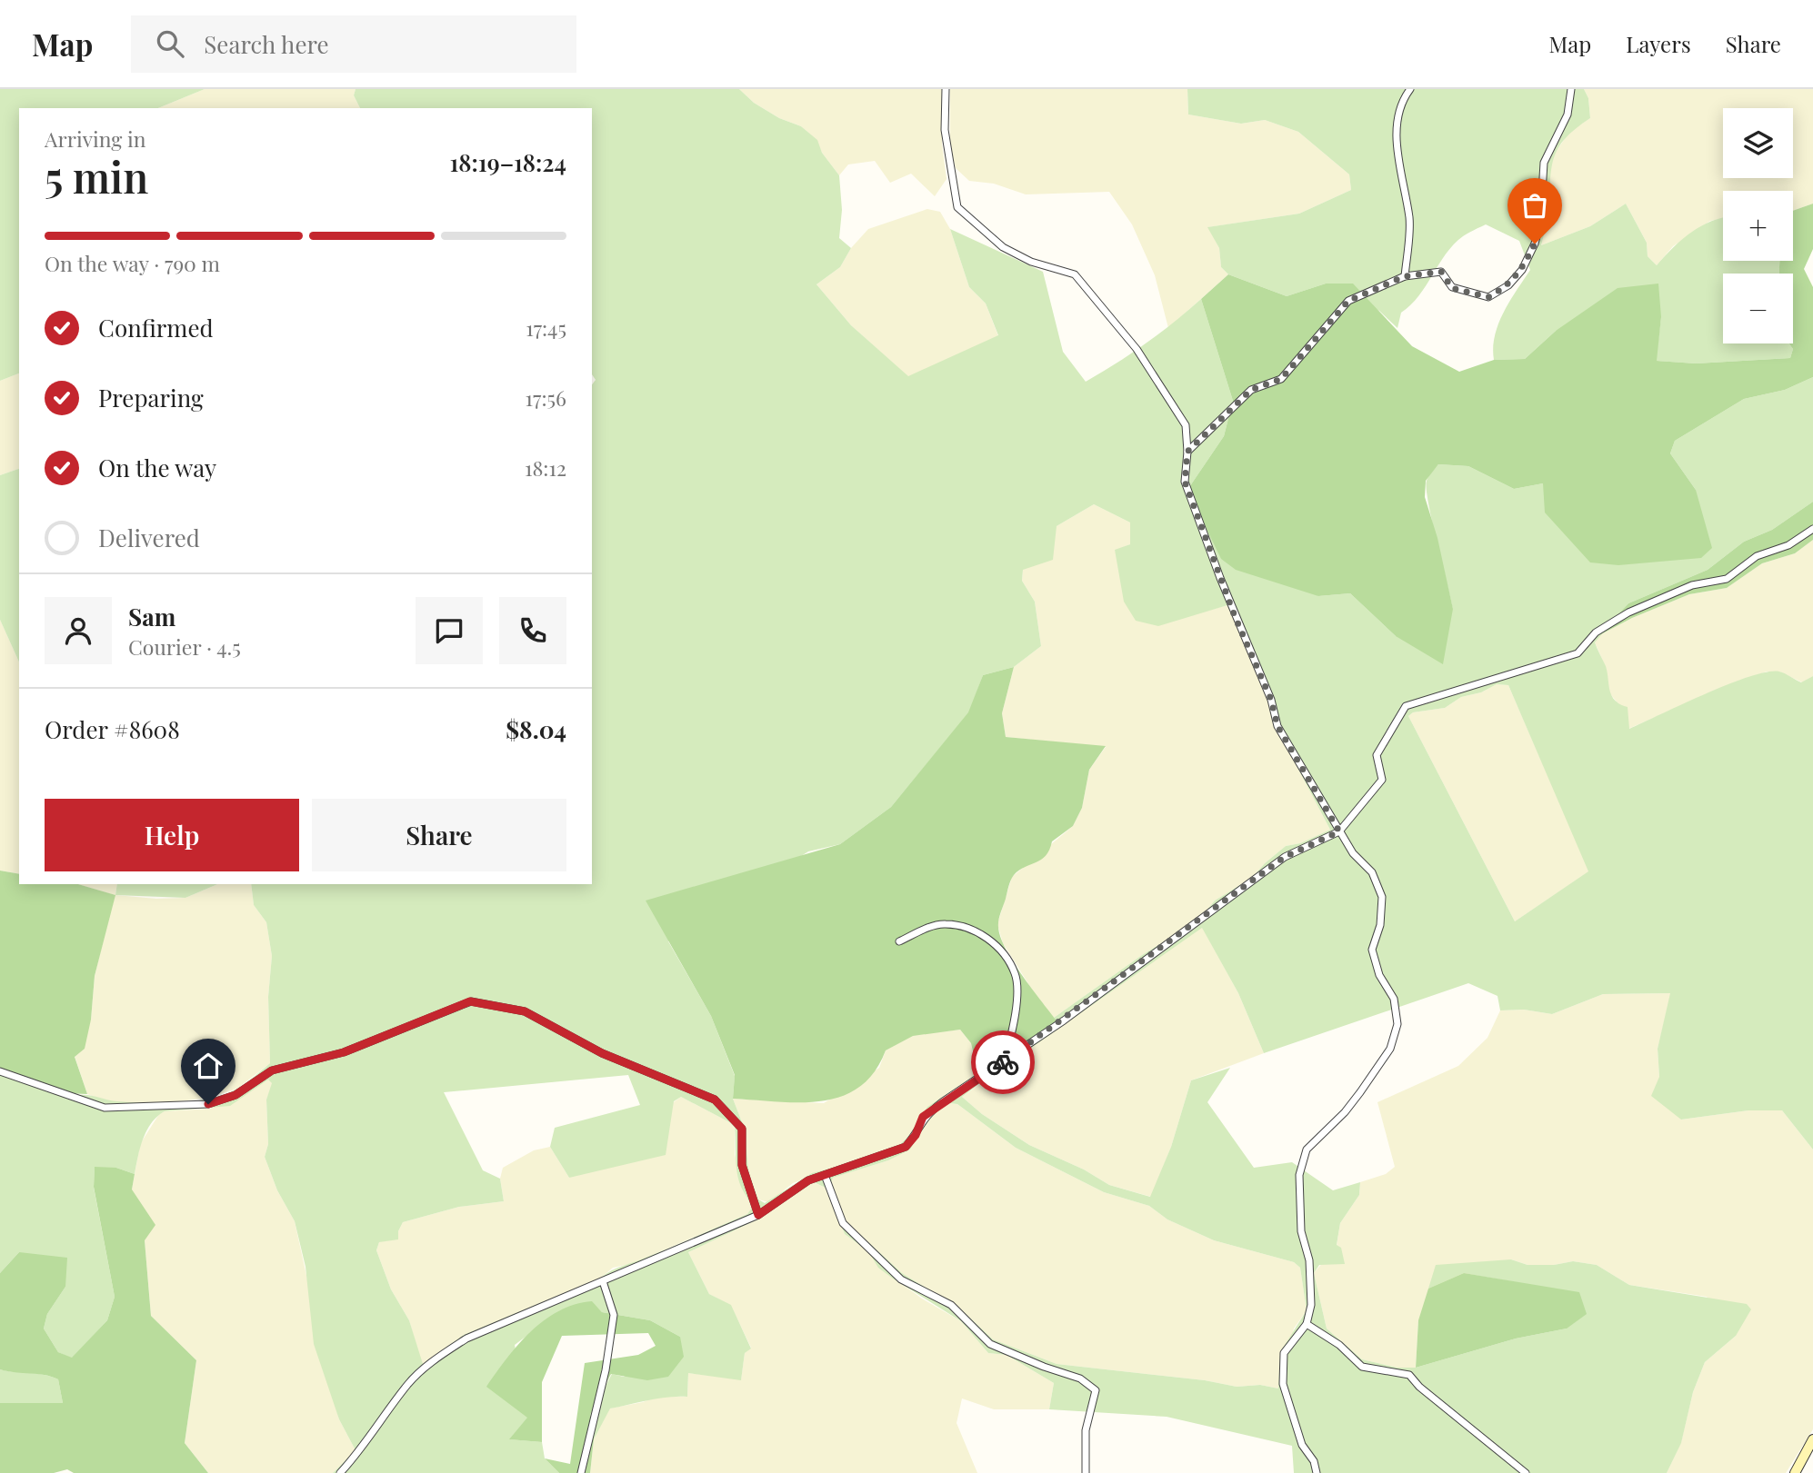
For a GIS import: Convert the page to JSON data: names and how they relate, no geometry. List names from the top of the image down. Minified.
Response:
{"page":{"header":"Map","search":"Search here","nav":["Map","Layers","Share"],"map_buttons":["+","−"],"heading":["5 min","Arriving in","18:19–18:24"],"panel":["Sam","Courier · 4.5","Order #8608","$8.04"],"bar":"On the way · 790 m","list":[["Confirmed","17:45"],["Preparing","17:56"],["On the way","18:12"],"Delivered"],"buttons":["Help","Share"]}}
